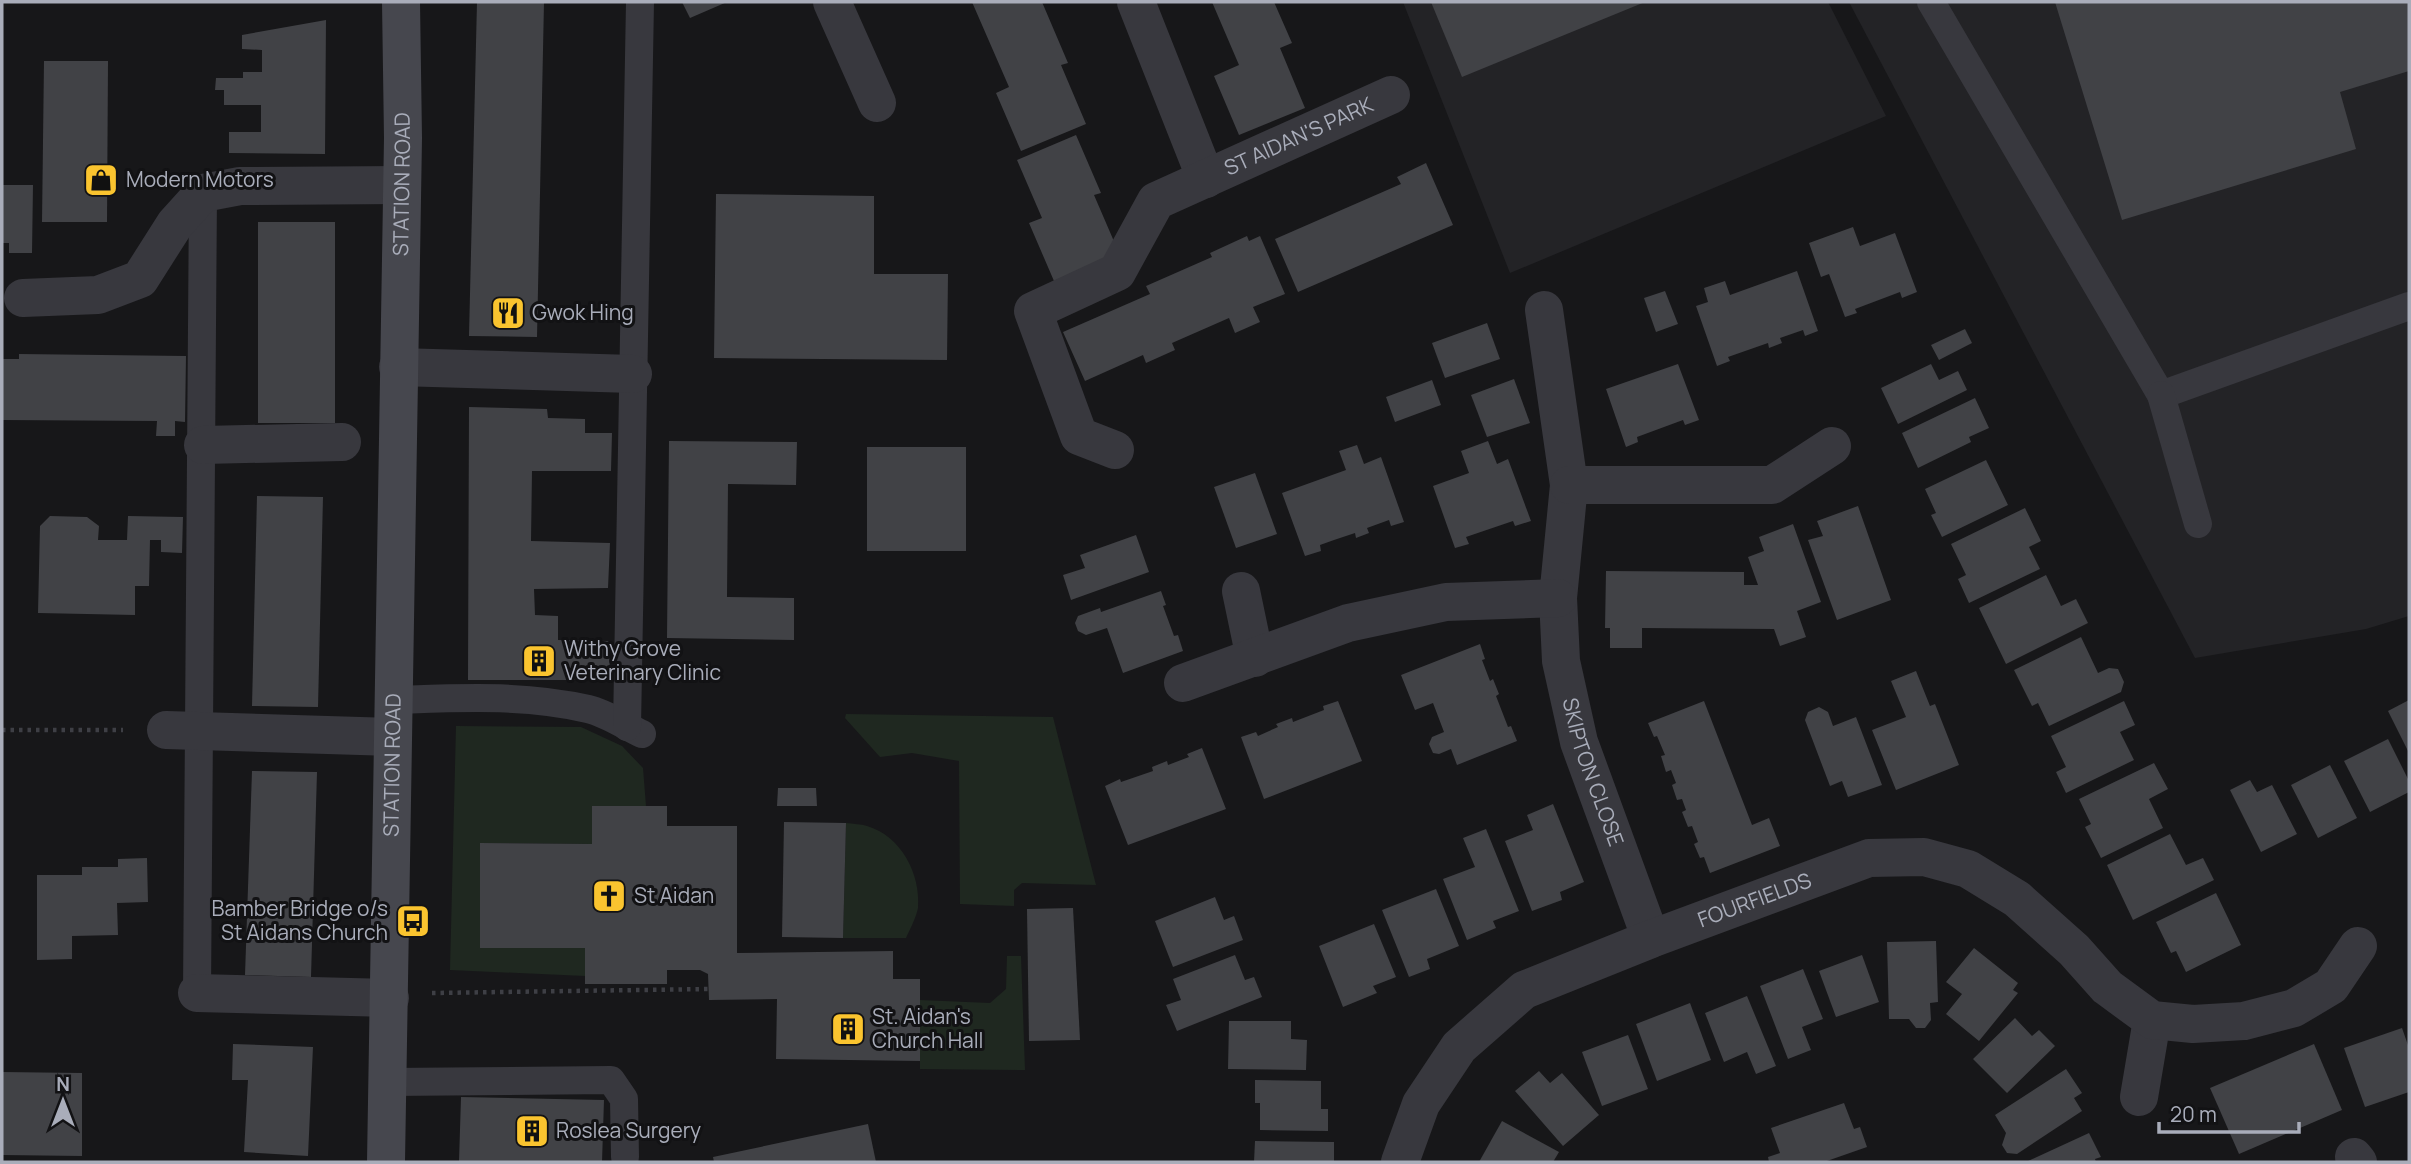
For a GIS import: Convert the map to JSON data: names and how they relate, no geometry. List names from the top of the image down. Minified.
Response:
{"streets":{"main road":["STATION ROAD"],"street":["ST AIDAN'S PARK","SKIPTON CLOSE","FOURFIELDS"]},"crossings":[["SKIPTON CLOSE","FOURFIELDS"]],"places":{"shop":["Modern Motors"],"restaurant":["Gwok Hing"],"building":["Withy Grove Veterinary Clinic","St. Aidan's Church Hall","Roslea Surgery"],"church":["St Aidan"],"bus stop":["Bamber Bridge o/s St Aidans Church"]},"scale_bar":"20 m","north":"top"}
